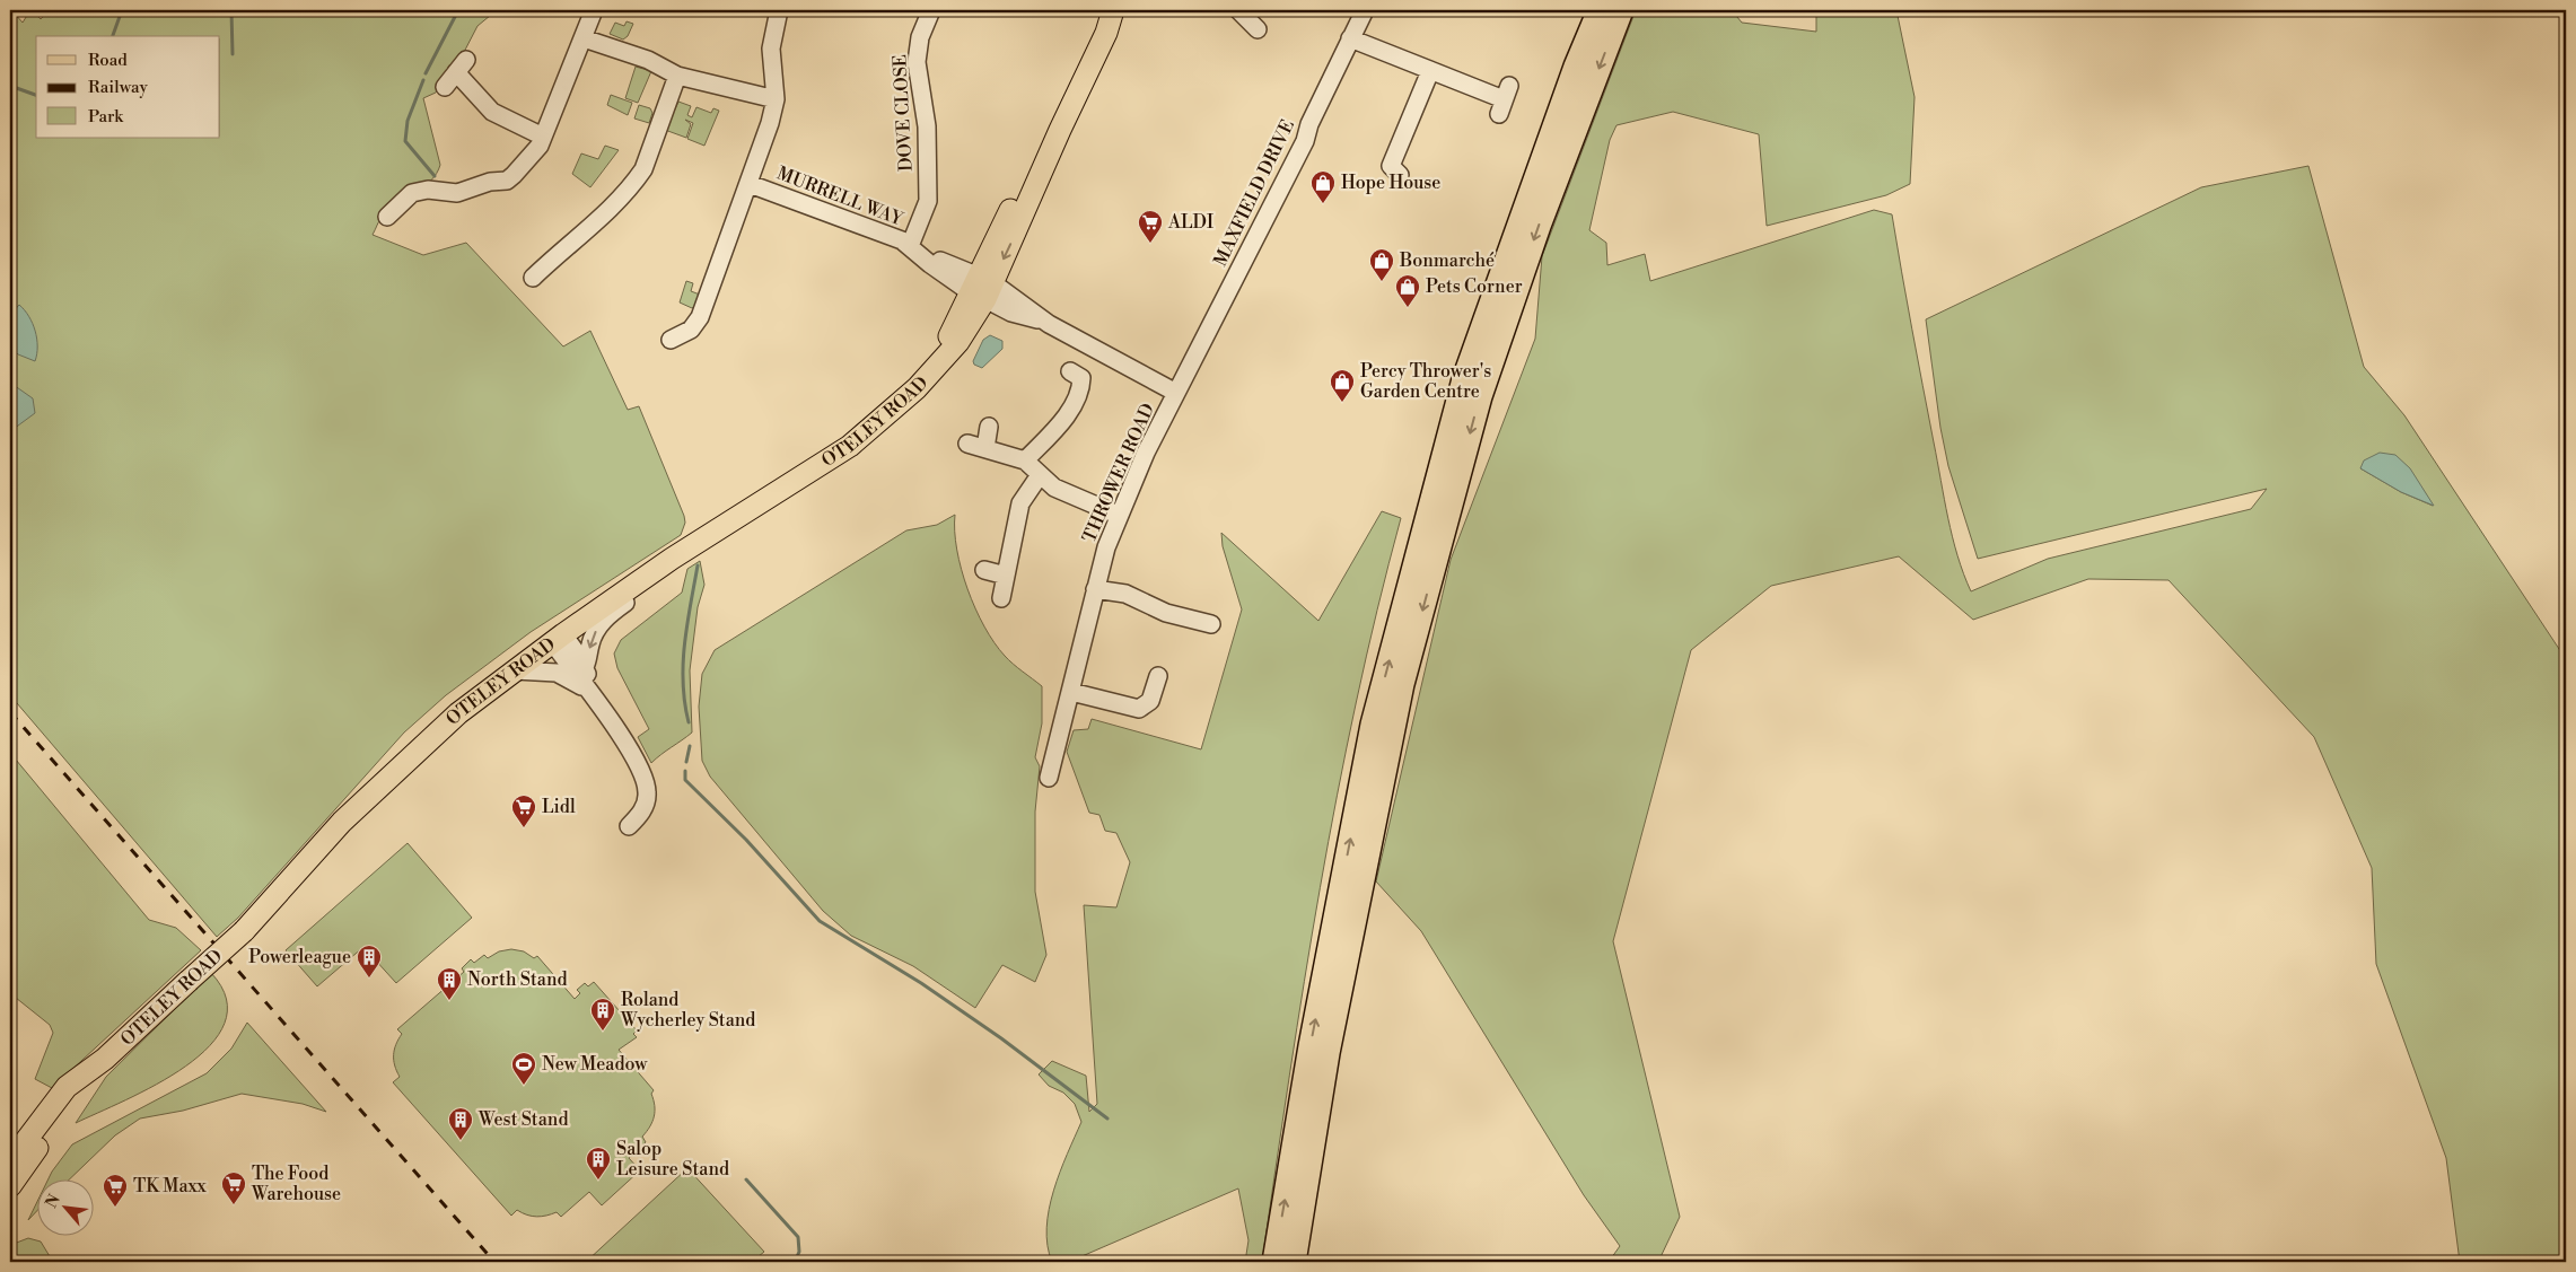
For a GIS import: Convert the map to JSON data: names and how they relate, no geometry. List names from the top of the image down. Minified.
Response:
{"streets":{"main road":["OTELEY ROAD"],"street":["DOVE CLOSE","MAXFIELD DRIVE","MURRELL WAY","THROWER ROAD"]},"crossings":[["DOVE CLOSE","MURRELL WAY"],["MAXFIELD DRIVE","THROWER ROAD"],["MURRELL WAY","OTELEY ROAD"],["MURRELL WAY","THROWER ROAD"],["OTELEY ROAD","THROWER ROAD"]],"places":{"shop":["Hope House","Bonmarché","Pets Corner","Percy Thrower's Garden Centre"],"supermarket":["ALDI","Lidl","The Food Warehouse","TK Maxx"],"building":["Powerleague","North Stand","Roland Wycherley Stand","West Stand","Salop Leisure Stand"],"sports":["New Meadow"]},"legend":["Road","Railway","Park"],"north":"top left"}
